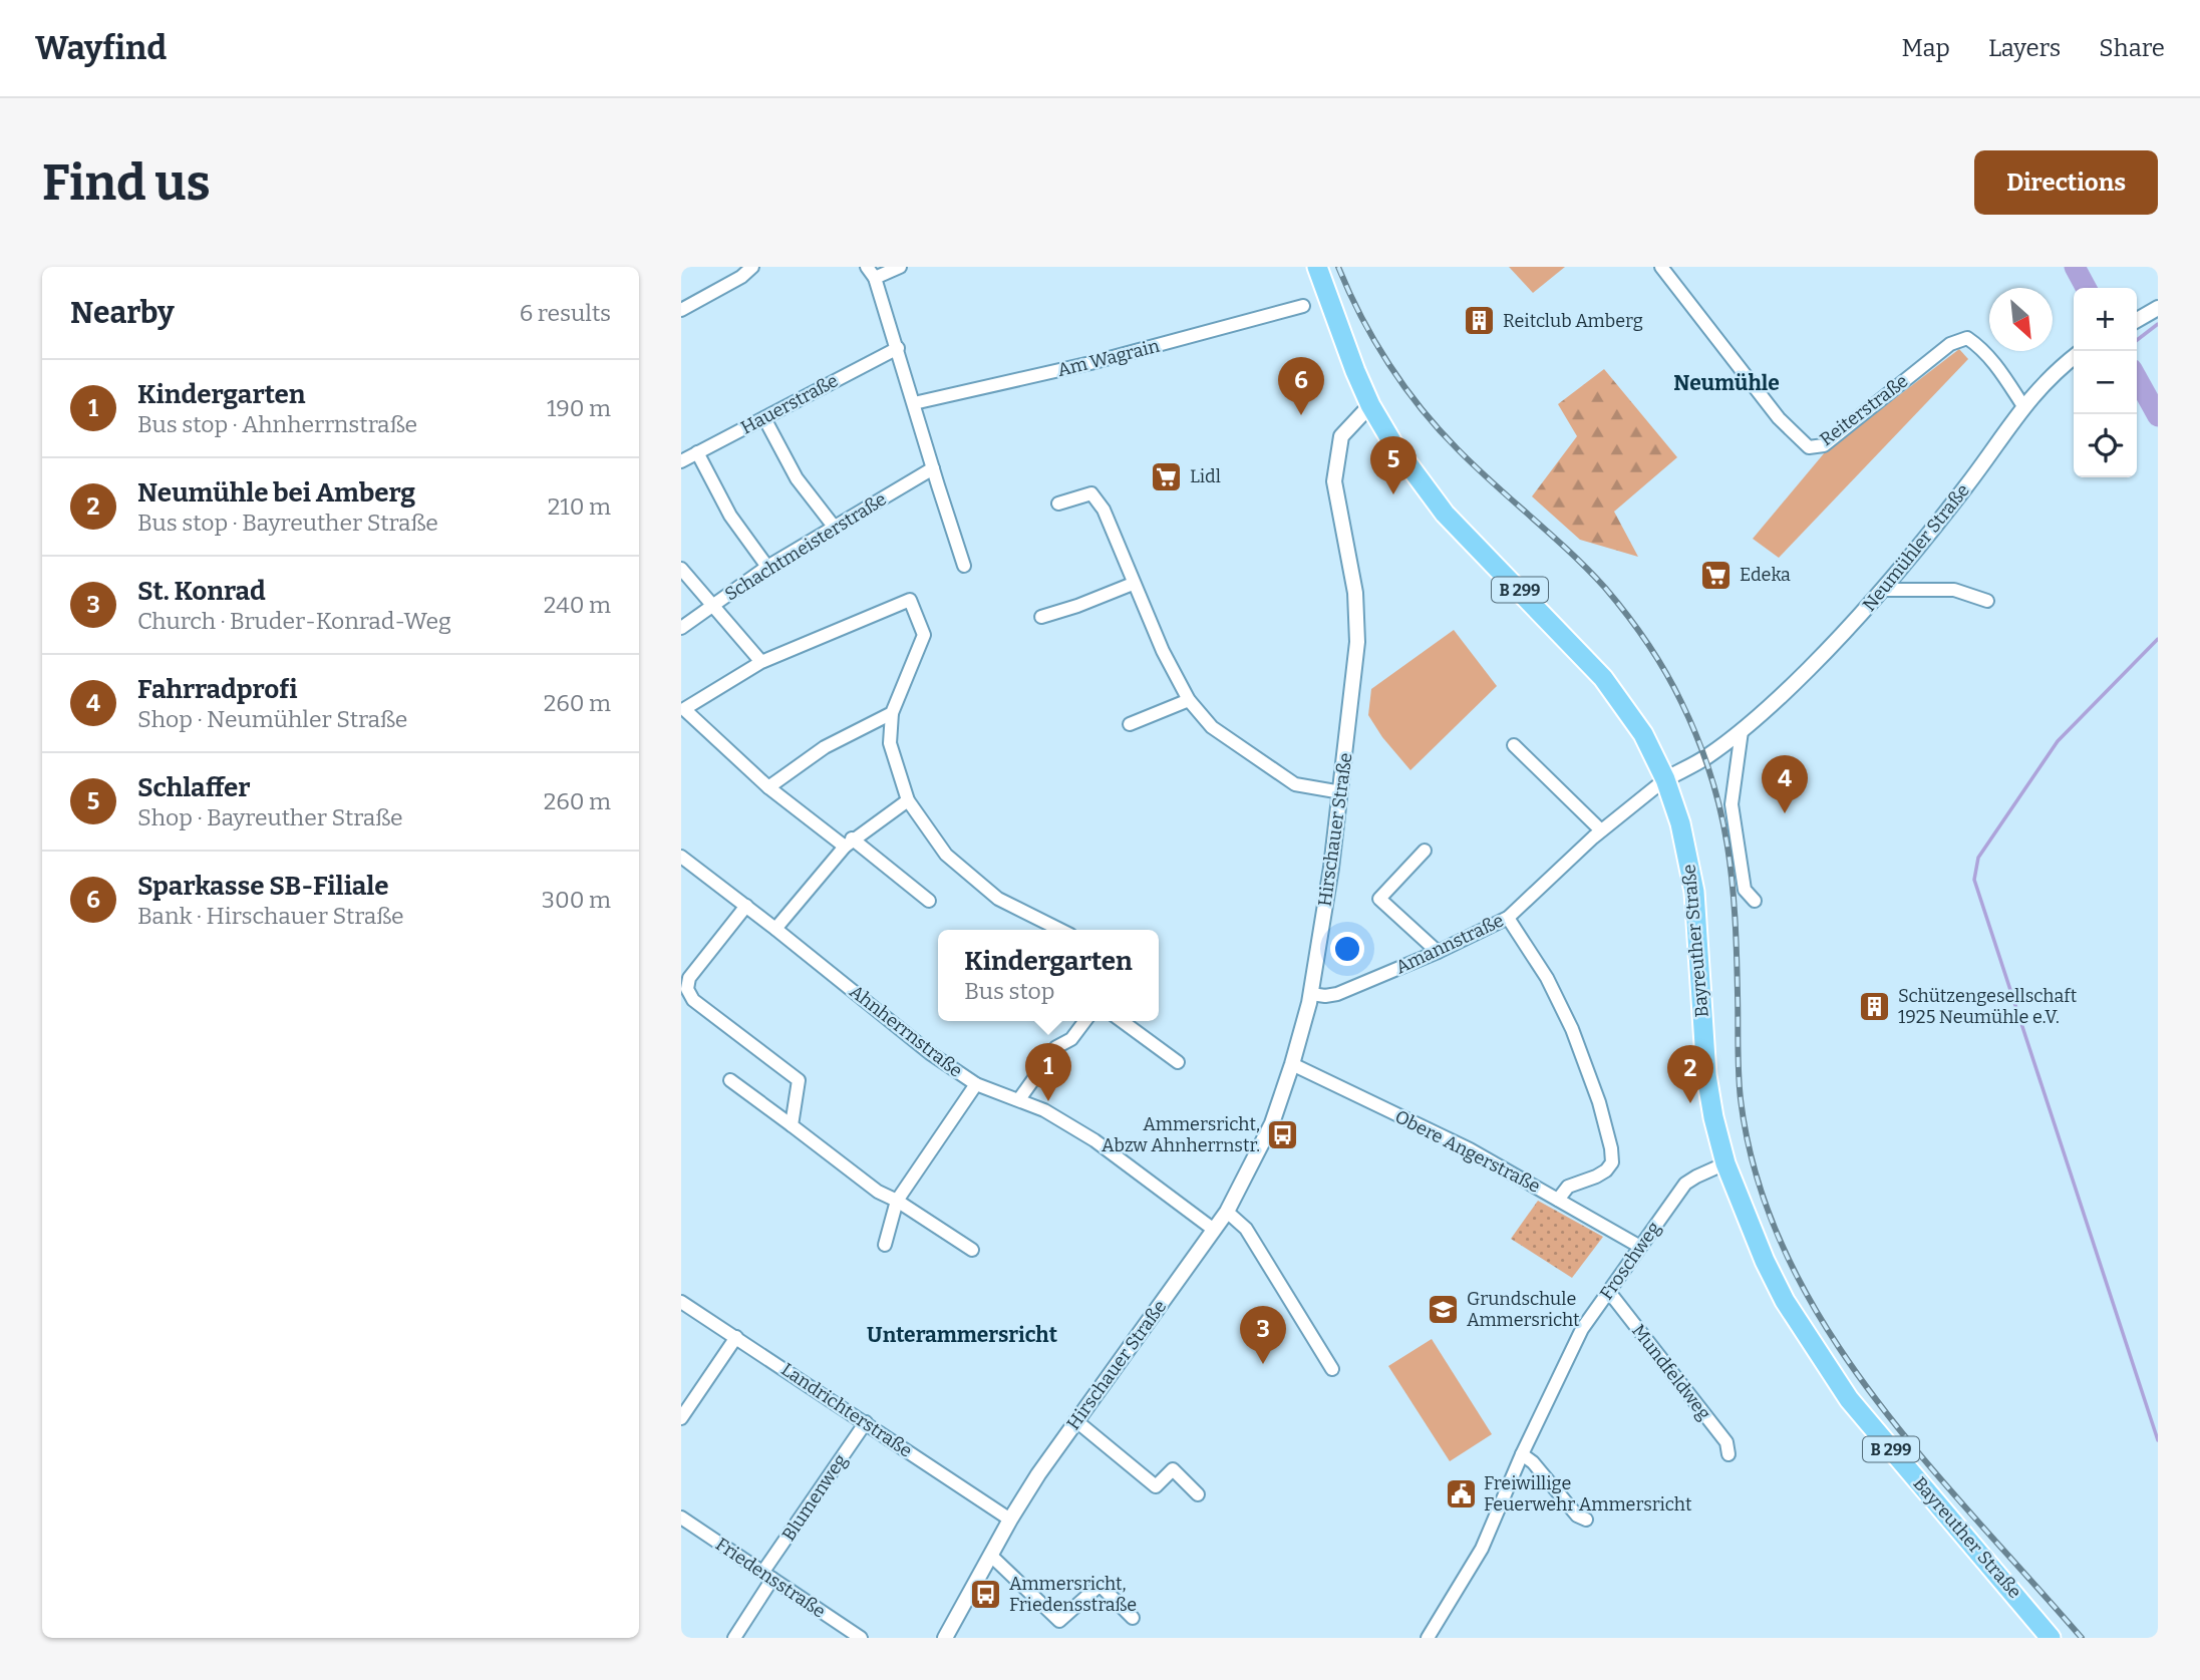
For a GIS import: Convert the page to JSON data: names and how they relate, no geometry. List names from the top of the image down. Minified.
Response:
{"streets":{"main road":["B 299","Bayreuther Straße"],"street":["Am Wagrain","Hauerstraße","Reiterstraße","Schachtmeisterstraße","Neumühler Straße","Hirschauer Straße","Amannstraße","Ahnherrnstraße","Obere Angerstraße","Froschweg","Mundfeldweg","Landrichterstraße","Blumenweg","Friedensstraße"]},"crossings":[["Reiterstraße","Neumühler Straße"],["Neumühler Straße","Bayreuther Straße"],["Neumühler Straße","Amannstraße"],["Hirschauer Straße","Bayreuther Straße"],["Hirschauer Straße","Amannstraße"],["Hirschauer Straße","Ahnherrnstraße"],["Hirschauer Straße","Obere Angerstraße"],["Hirschauer Straße","Landrichterstraße"],["Bayreuther Straße","Amannstraße"],["Bayreuther Straße","Froschweg"],["Obere Angerstraße","Froschweg"],["Froschweg","Mundfeldweg"],["Landrichterstraße","Blumenweg"],["Blumenweg","Friedensstraße"]],"districts":["Neumühle","Unterammersricht"],"places":{"building":["Reitclub Amberg","Schützengesellschaft 1925 Neumühle e.V."],"supermarket":["Lidl","Edeka"],"bus stop":["Ammersricht, Abzw Ahnherrnstr.","Ammersricht, Friedensstraße"],"school or university":["Grundschule Ammersricht"],"public building":["Freiwillige Feuerwehr Ammersricht"]},"north":"bottom right","page":{"header":"Wayfind","nav":["Map","Layers","Share"],"buttons":"Directions","title":"Find us","heading":["Nearby","6 results"],"map_buttons":["+","−"],"pins":["6","5","4","1","2","3"],"list":[{"mark":"1","name":"Kindergarten","note":"Bus stop · Ahnherrnstraße","value":"190 m"},{"mark":"2","name":"Neumühle bei Amberg","note":"Bus stop · Bayreuther Straße","value":"210 m"},{"mark":"3","name":"St. Konrad","note":"Church · Bruder-Konrad-Weg","value":"240 m"},{"mark":"4","name":"Fahrradprofi","note":"Shop · Neumühler Straße","value":"260 m"},{"mark":"5","name":"Schlaffer","note":"Shop · Bayreuther Straße","value":"260 m"},{"mark":"6","name":"Sparkasse SB-Filiale","note":"Bank · Hirschauer Straße","value":"300 m"}],"popup":["Kindergarten","Bus stop"]}}
